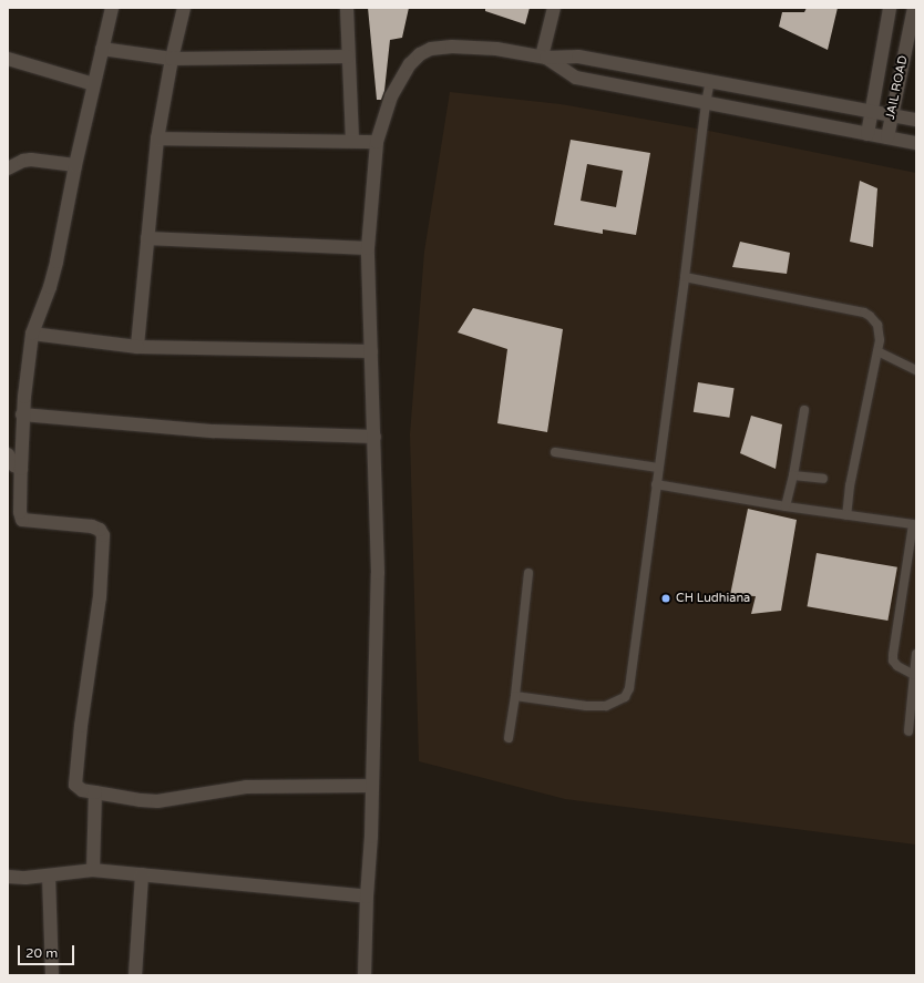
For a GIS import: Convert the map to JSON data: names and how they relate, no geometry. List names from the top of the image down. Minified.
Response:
{"streets":{"street":["JAIL ROAD"]},"places":["CH Ludhiana"],"scale_bar":"20 m"}
